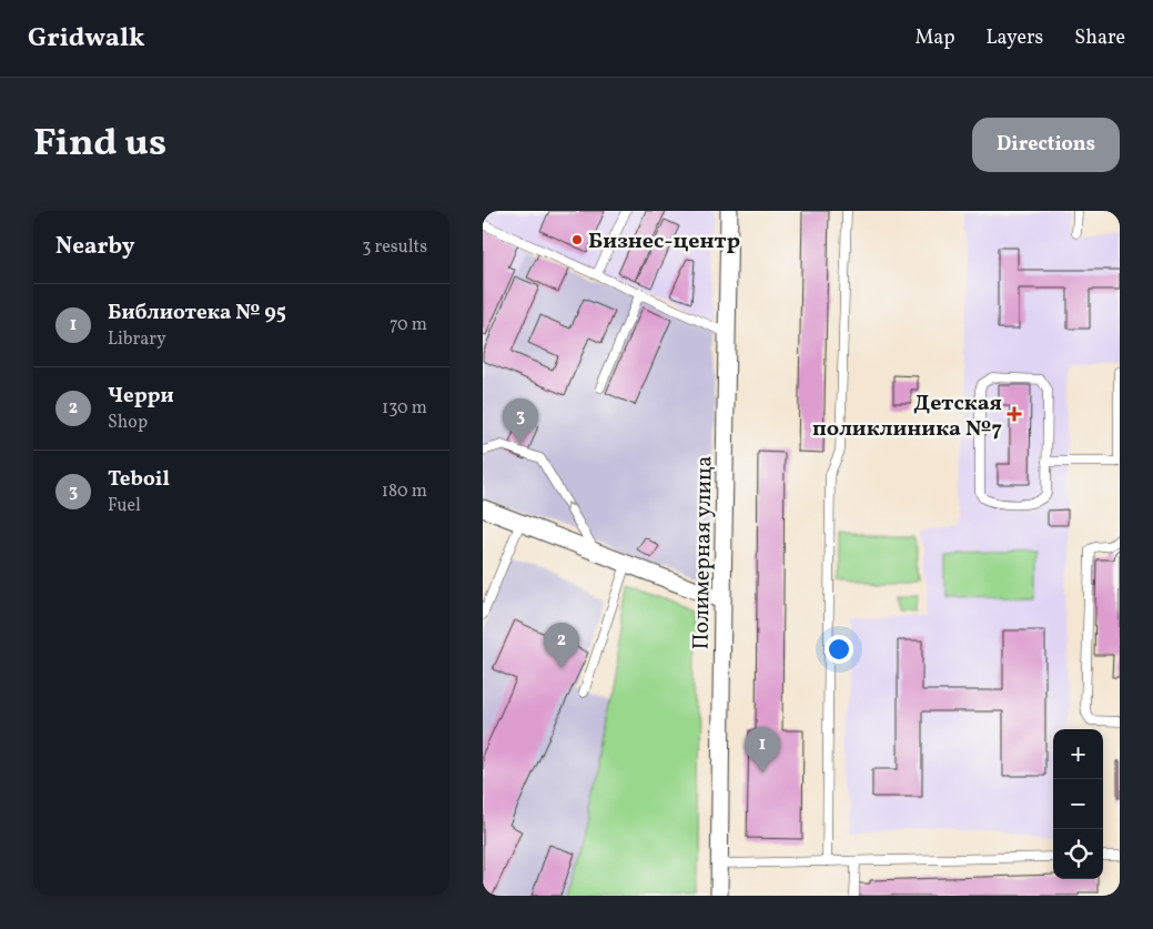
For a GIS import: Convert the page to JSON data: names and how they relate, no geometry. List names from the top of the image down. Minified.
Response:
{"streets":{"street":["Полимерная улица"]},"places":{"other":["Бизнес-центр"],"health":["Детская поликлиника №7"]},"page":{"header":"Gridwalk","nav":["Map","Layers","Share"],"title":"Find us","buttons":"Directions","heading":["Nearby","3 results"],"list":[{"mark":"1","name":"Библиотека № 95","note":"Library","value":"70 m"},{"mark":"2","name":"Черри","note":"Shop","value":"130 m"},{"mark":"3","name":"Teboil","note":"Fuel","value":"180 m"}],"pins":["3","2","1"],"map_buttons":["+","−"]}}
